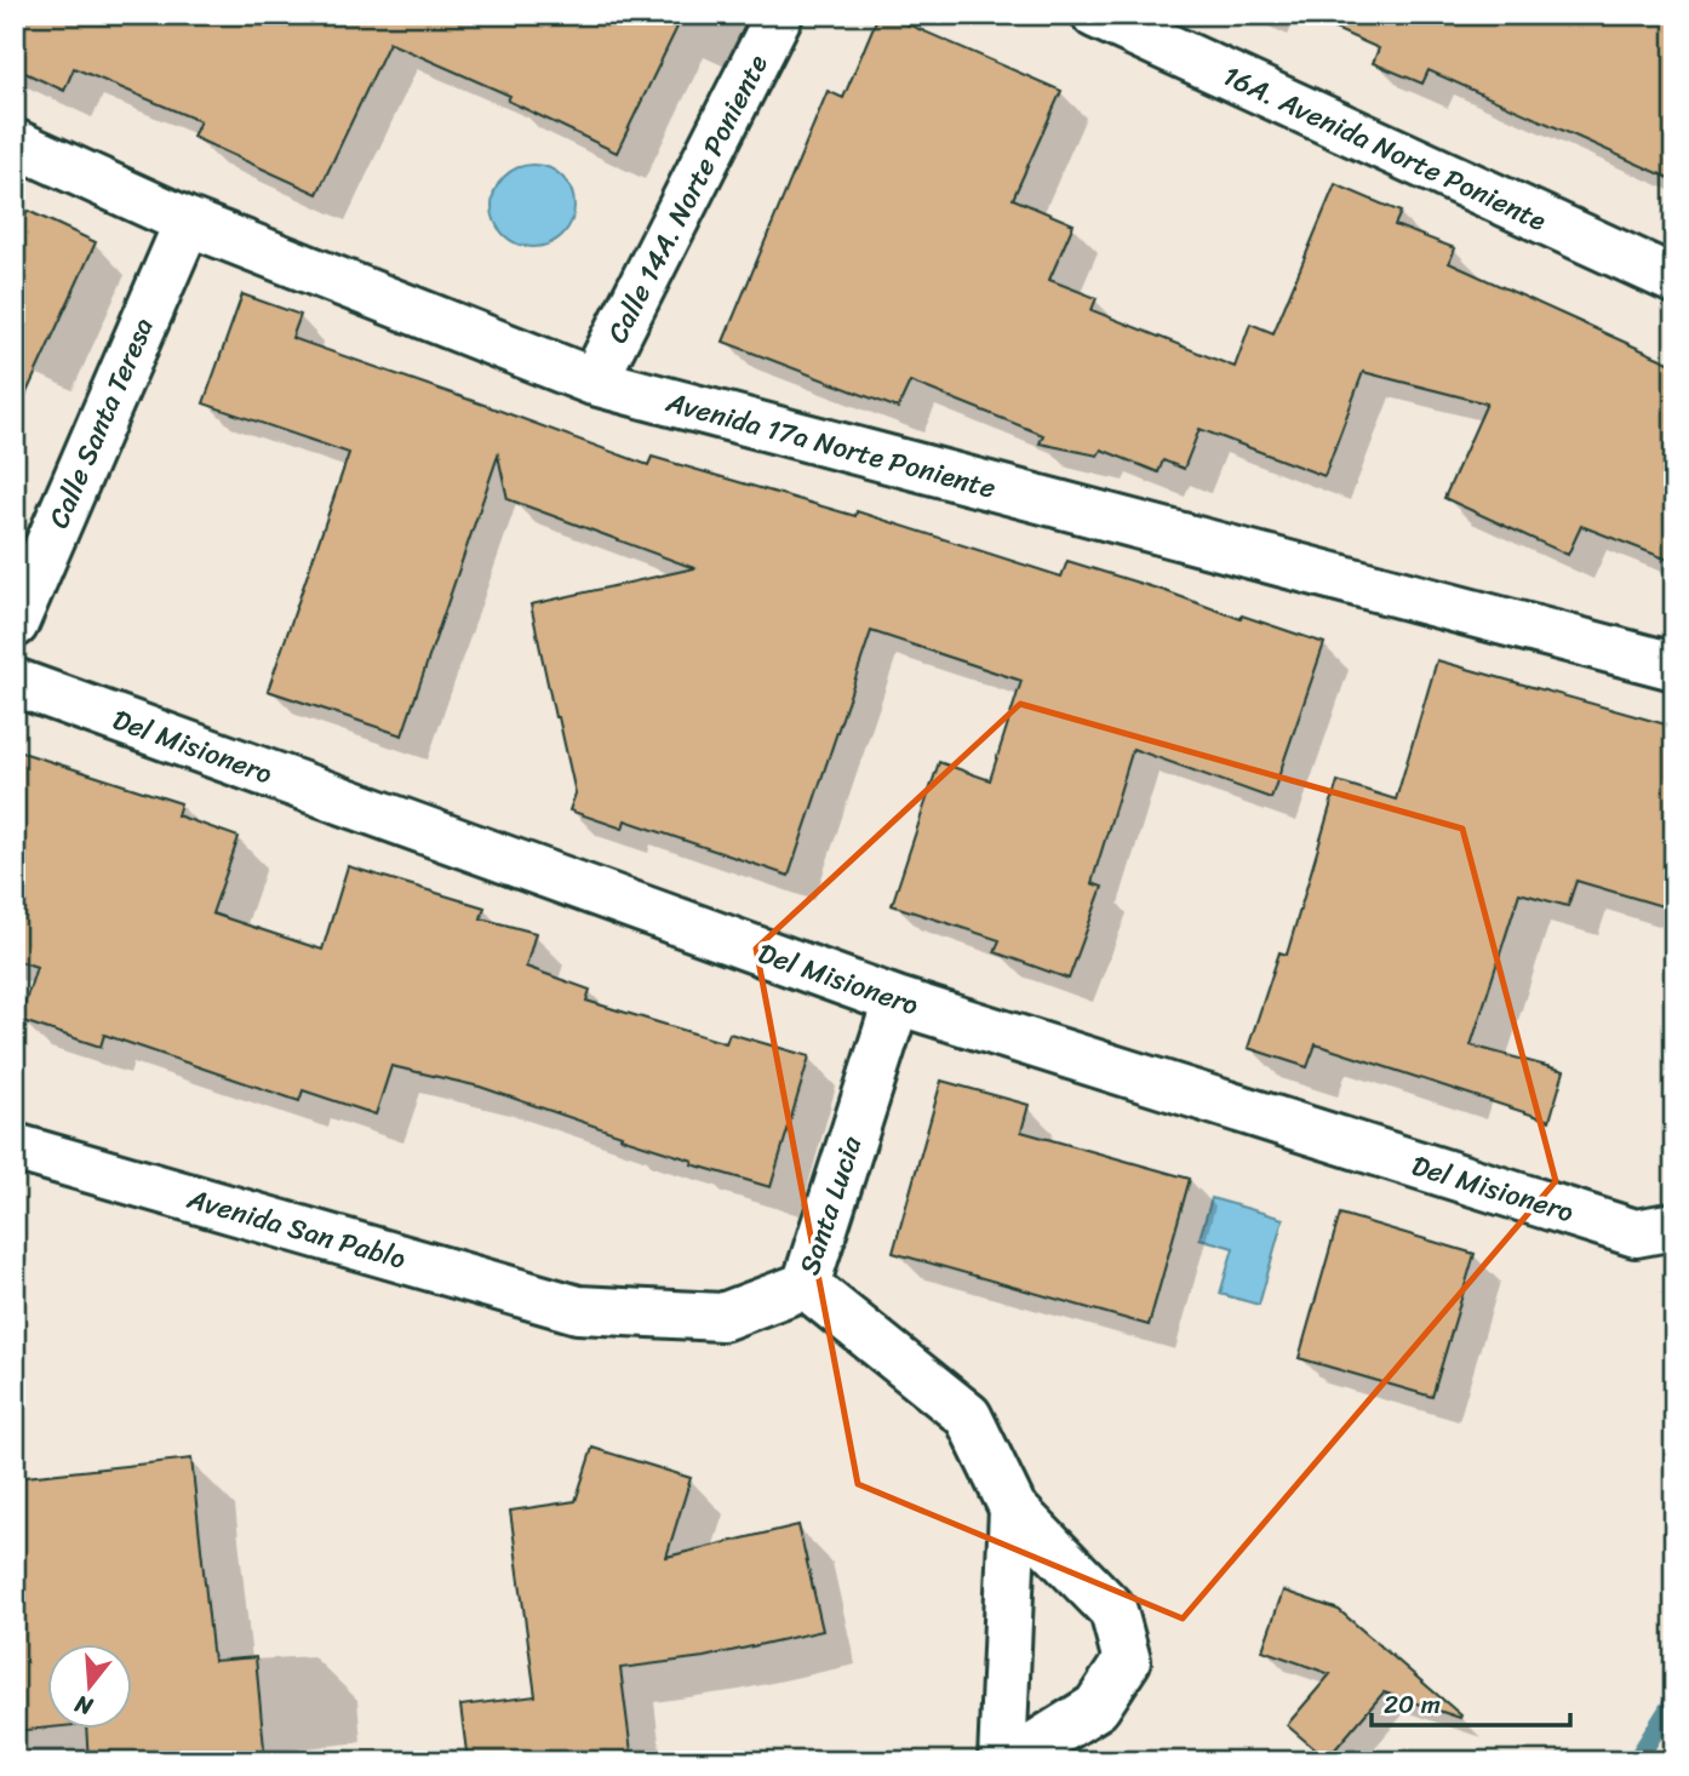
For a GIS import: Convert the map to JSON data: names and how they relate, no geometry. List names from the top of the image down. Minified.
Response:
{"streets":{"street":["16A. Avenida Norte Poniente","Calle 14A. Norte Poniente","Calle Santa Teresa","Avenida 17a Norte Poniente","Del Misionero","Santa Lucia","Avenida San Pablo"]},"crossings":[["Calle 14A. Norte Poniente","Avenida 17a Norte Poniente"],["Calle Santa Teresa","Avenida 17a Norte Poniente"],["Del Misionero","Santa Lucia"],["Santa Lucia","Avenida San Pablo"]],"scale_bar":"20 m","north":"bottom"}
